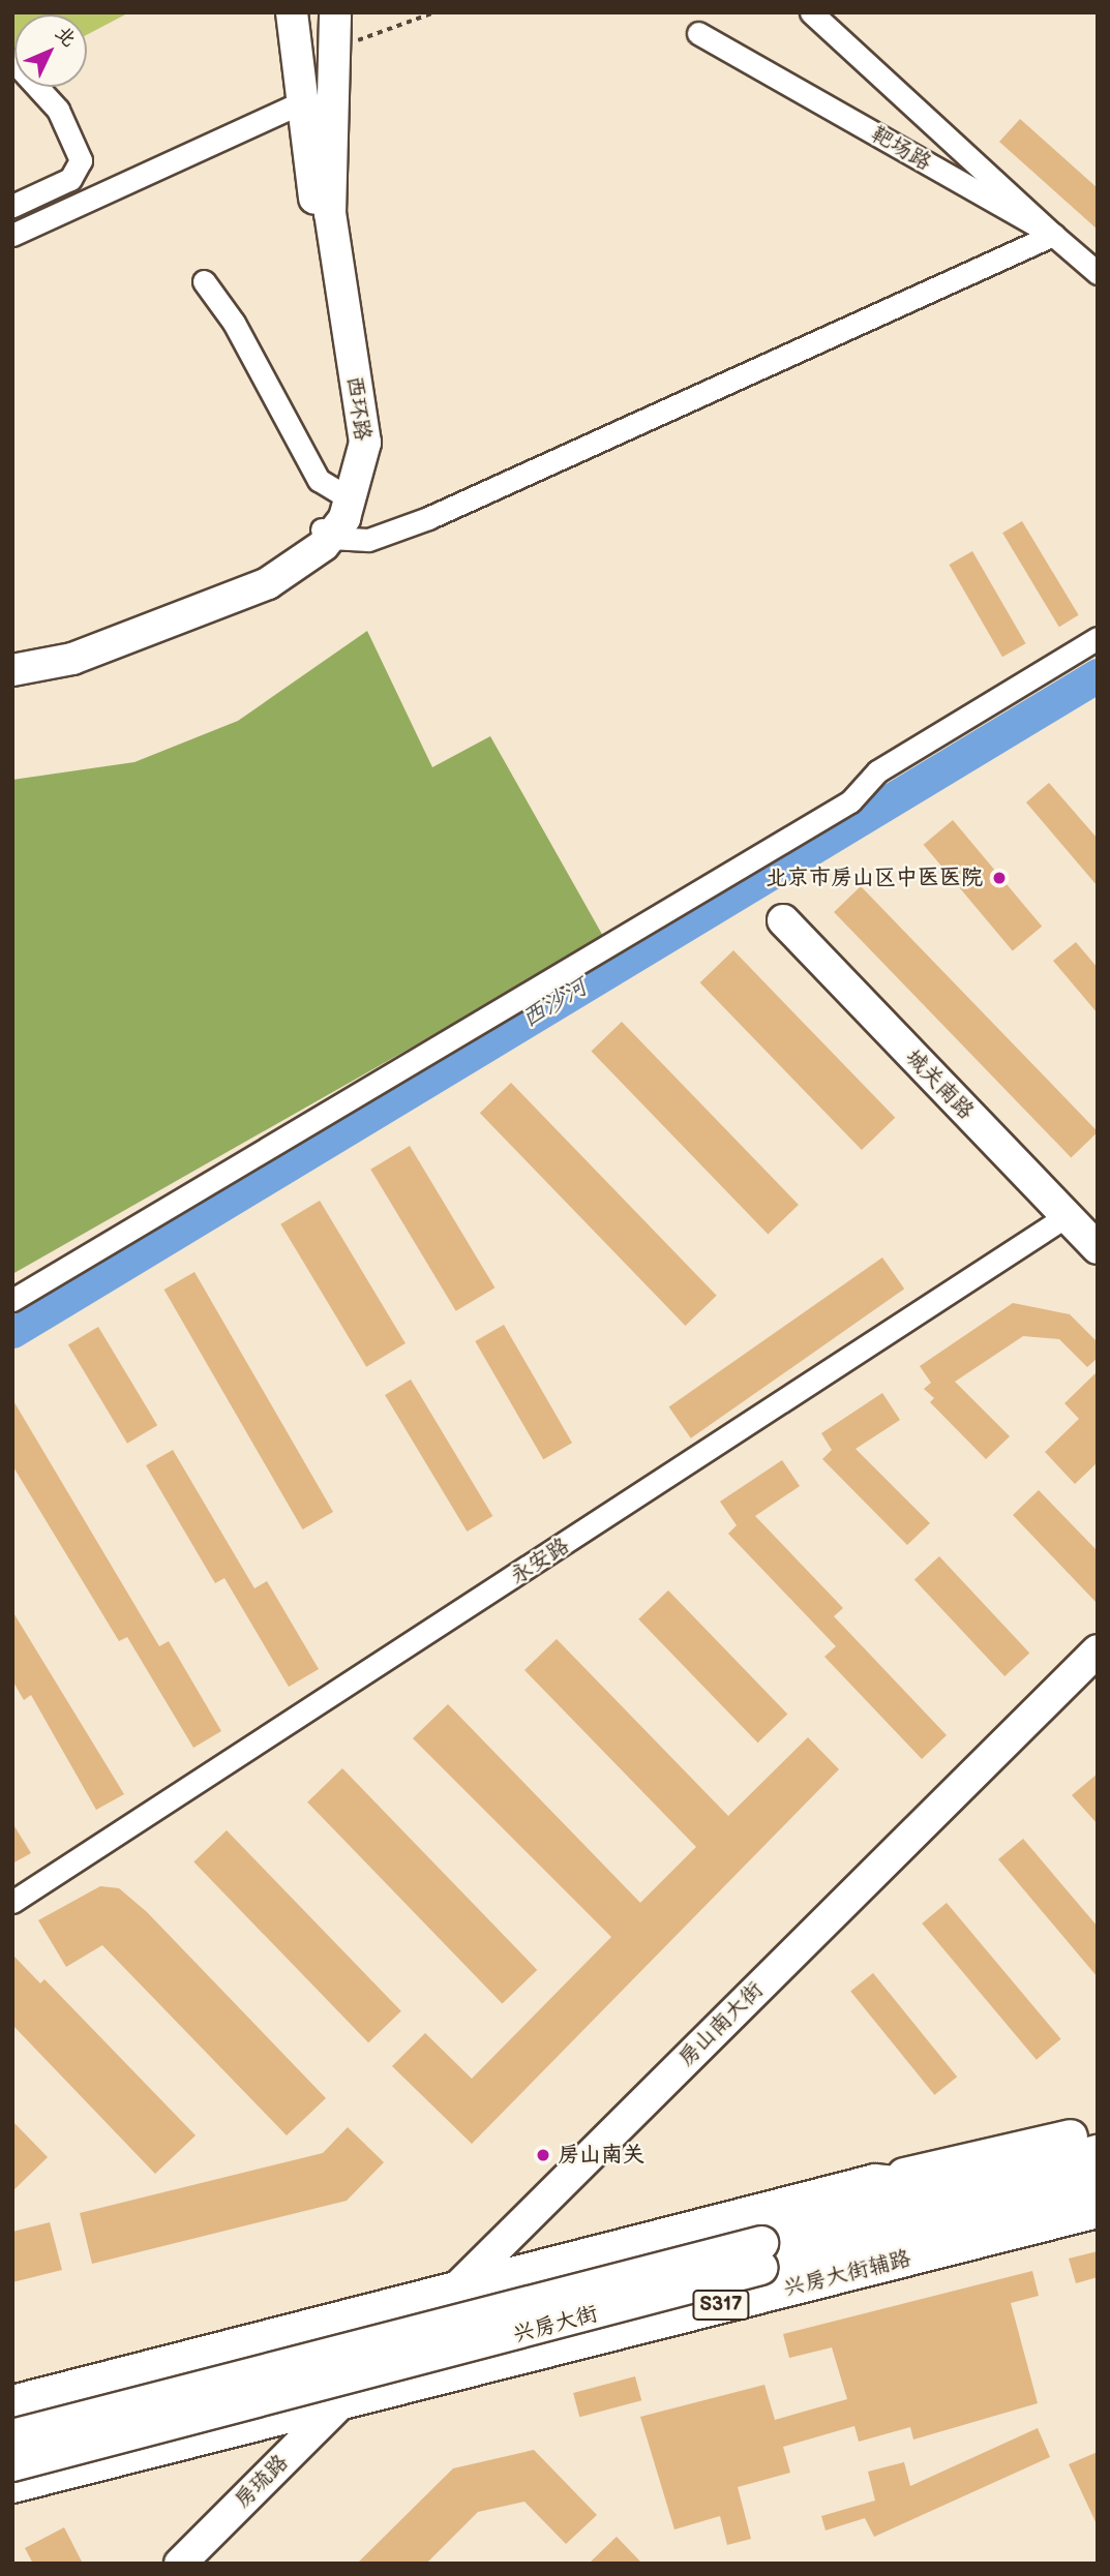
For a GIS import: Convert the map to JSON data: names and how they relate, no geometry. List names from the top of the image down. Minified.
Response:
{"streets":{"main road":["西环路","城关南路","房山南大街","兴房大街辅路","S317","兴房大街","房琉路"],"street":["靶场路","永安路"]},"crossings":[["城关南路","永安路"],["房山南大街","兴房大街辅路"],["房山南大街","S317"],["房山南大街","兴房大街"],["房山南大街","房琉路"],["兴房大街辅路","S317"],["兴房大街辅路","房琉路"],["S317","房琉路"]],"water":["西沙河"],"places":["北京市房山区中医医院","房山南关"],"north":"top right"}
